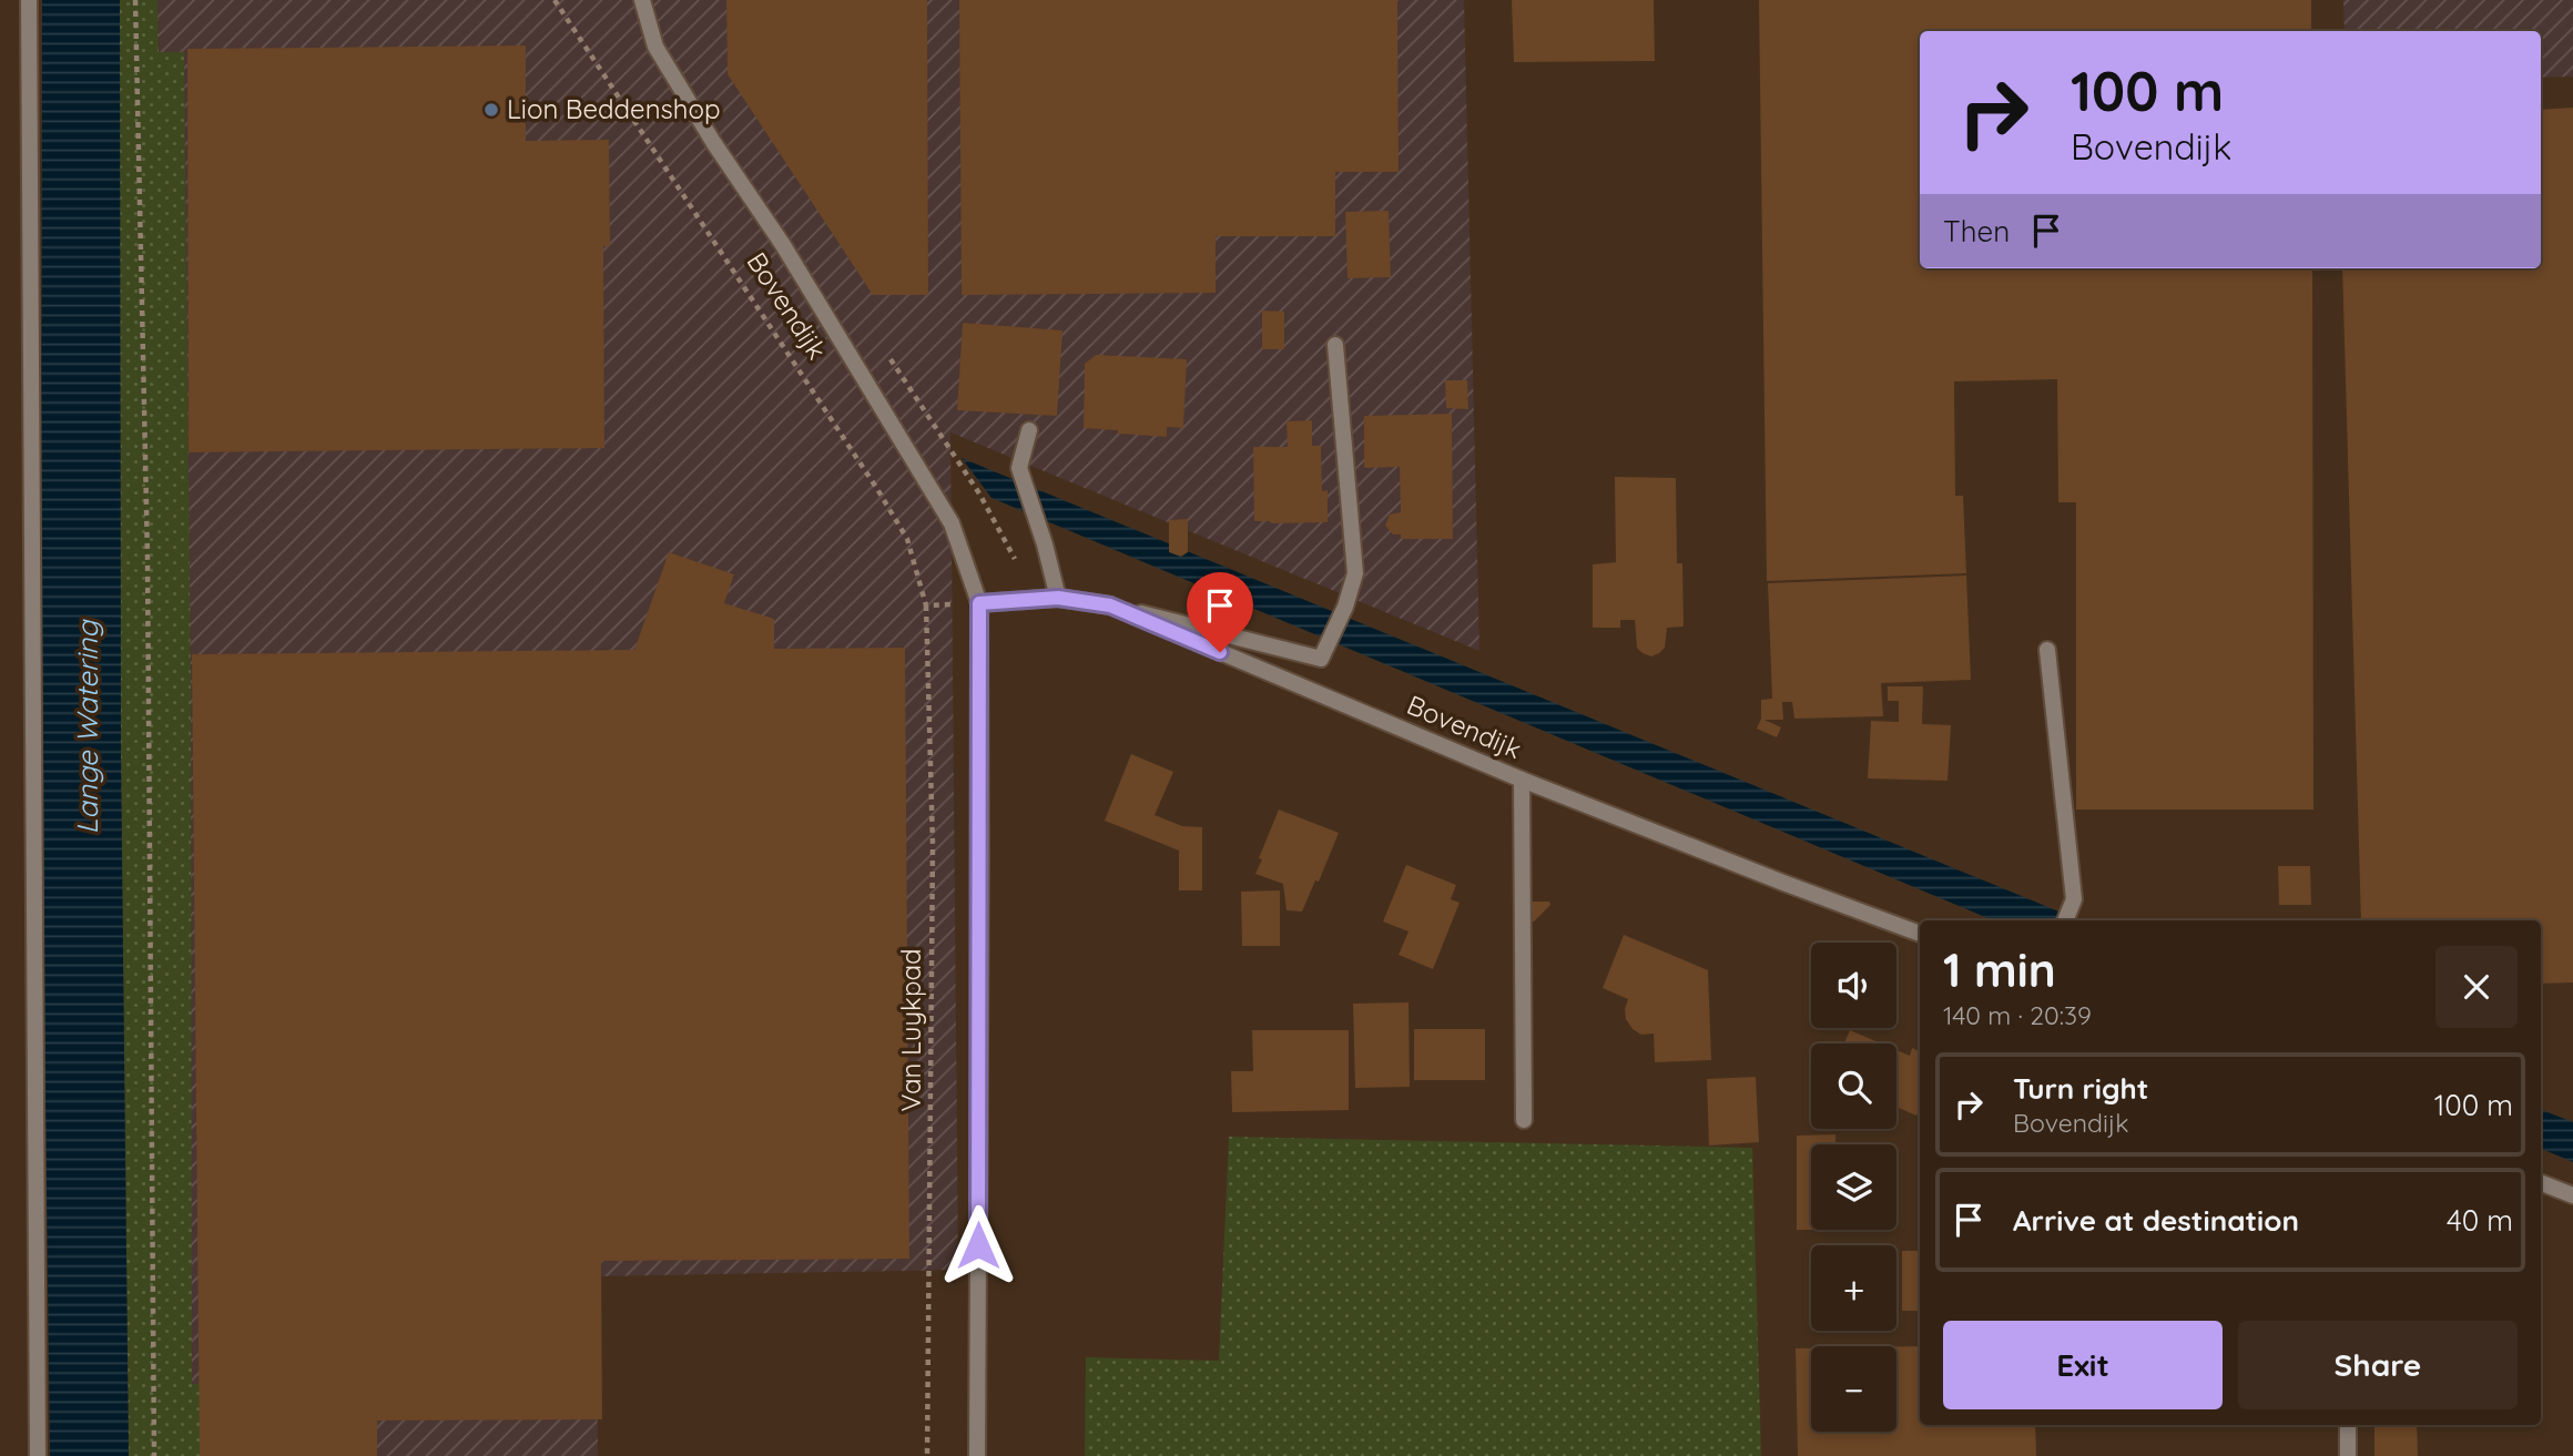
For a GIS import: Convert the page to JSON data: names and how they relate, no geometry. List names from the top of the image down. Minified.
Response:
{"streets":{"street":["Bovendijk"],"path":["Van Luykpad"]},"crossings":[["Bovendijk","Van Luykpad"]],"water":["Lange Watering"],"places":["Lion Beddenshop"],"page":{"turn":["100 m","Bovendijk"],"then":"Then","heading":["1 min","140 m · 20:39"],"map_buttons":["+","−"],"list":[{"name":"Turn right","note":"Bovendijk","value":"100 m"},{"name":"Arrive at destination","value":"40 m"}],"buttons":["Exit","Share"]}}
